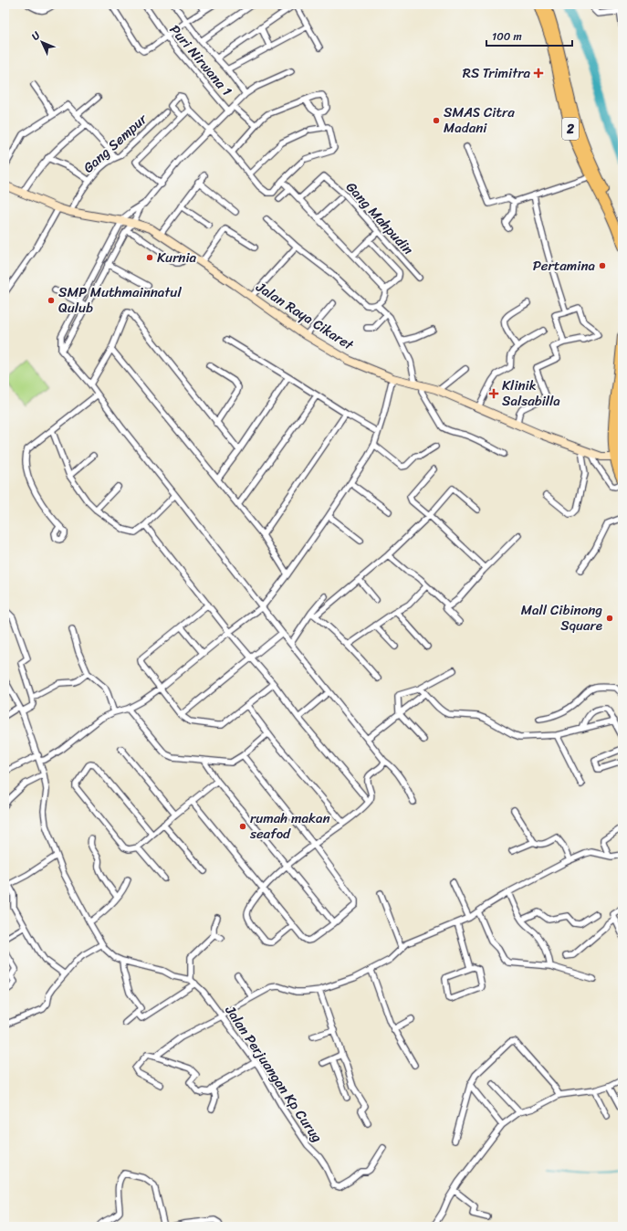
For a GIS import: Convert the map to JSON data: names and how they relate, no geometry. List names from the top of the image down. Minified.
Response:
{"streets":{"highway":["2"],"main road":["Jalan Raya Cikaret"],"street":["Puri Nirwana 1","Gang Sempur","Gang Mahpudin","Jalan Perjuangan Kp Curug"]},"crossings":[["Puri Nirwana 1","Jalan Raya Cikaret"],["Gang Sempur","Jalan Raya Cikaret"]],"places":{"health":["RS Trimitra","Klinik Salsabilla"],"other":["SMAS Citra Madani","Kurnia","Pertamina","SMP Muthmainnatul Qulub","Mall Cibinong Square","rumah makan seafod"]},"scale_bar":"100 m","north":"top left"}
